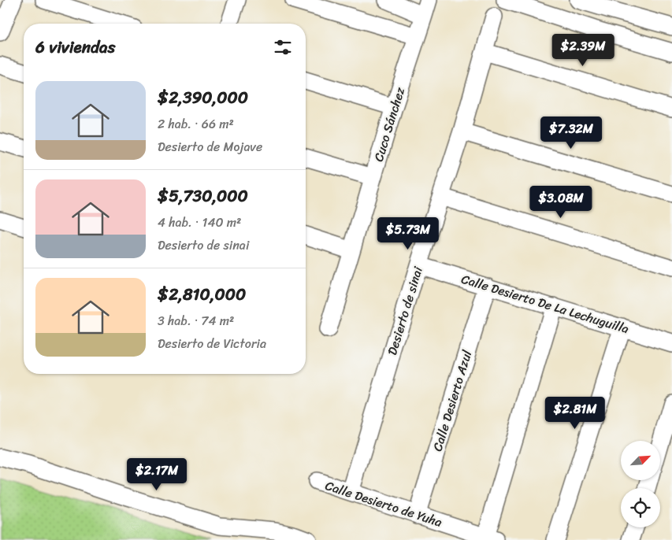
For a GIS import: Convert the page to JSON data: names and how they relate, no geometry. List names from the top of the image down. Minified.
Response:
{"streets":{"street":["Cuco Sánchez","Calle Desierto De La Lechuguilla","Desierto de sinai","Calle Desierto Azul","Calle Desierto de Yuha"]},"crossings":[["Calle Desierto De La Lechuguilla","Desierto de sinai"],["Calle Desierto De La Lechuguilla","Calle Desierto Azul"],["Desierto de sinai","Calle Desierto de Yuha"],["Calle Desierto Azul","Calle Desierto de Yuha"]],"north":"top right","page":{"heading":"6 viviendas","price":["$2.39M","$7.32M","$3.08M","$5.73M","$2.81M","$2.17M"],"list":[{"name":"$2,390,000","note":"2 hab. · 66 m² · Desierto de Mojave"},{"name":"$5,730,000","note":"4 hab. · 140 m² · Desierto de sinai"},{"name":"$2,810,000","note":"3 hab. · 74 m² · Desierto de Victoria"}]}}
